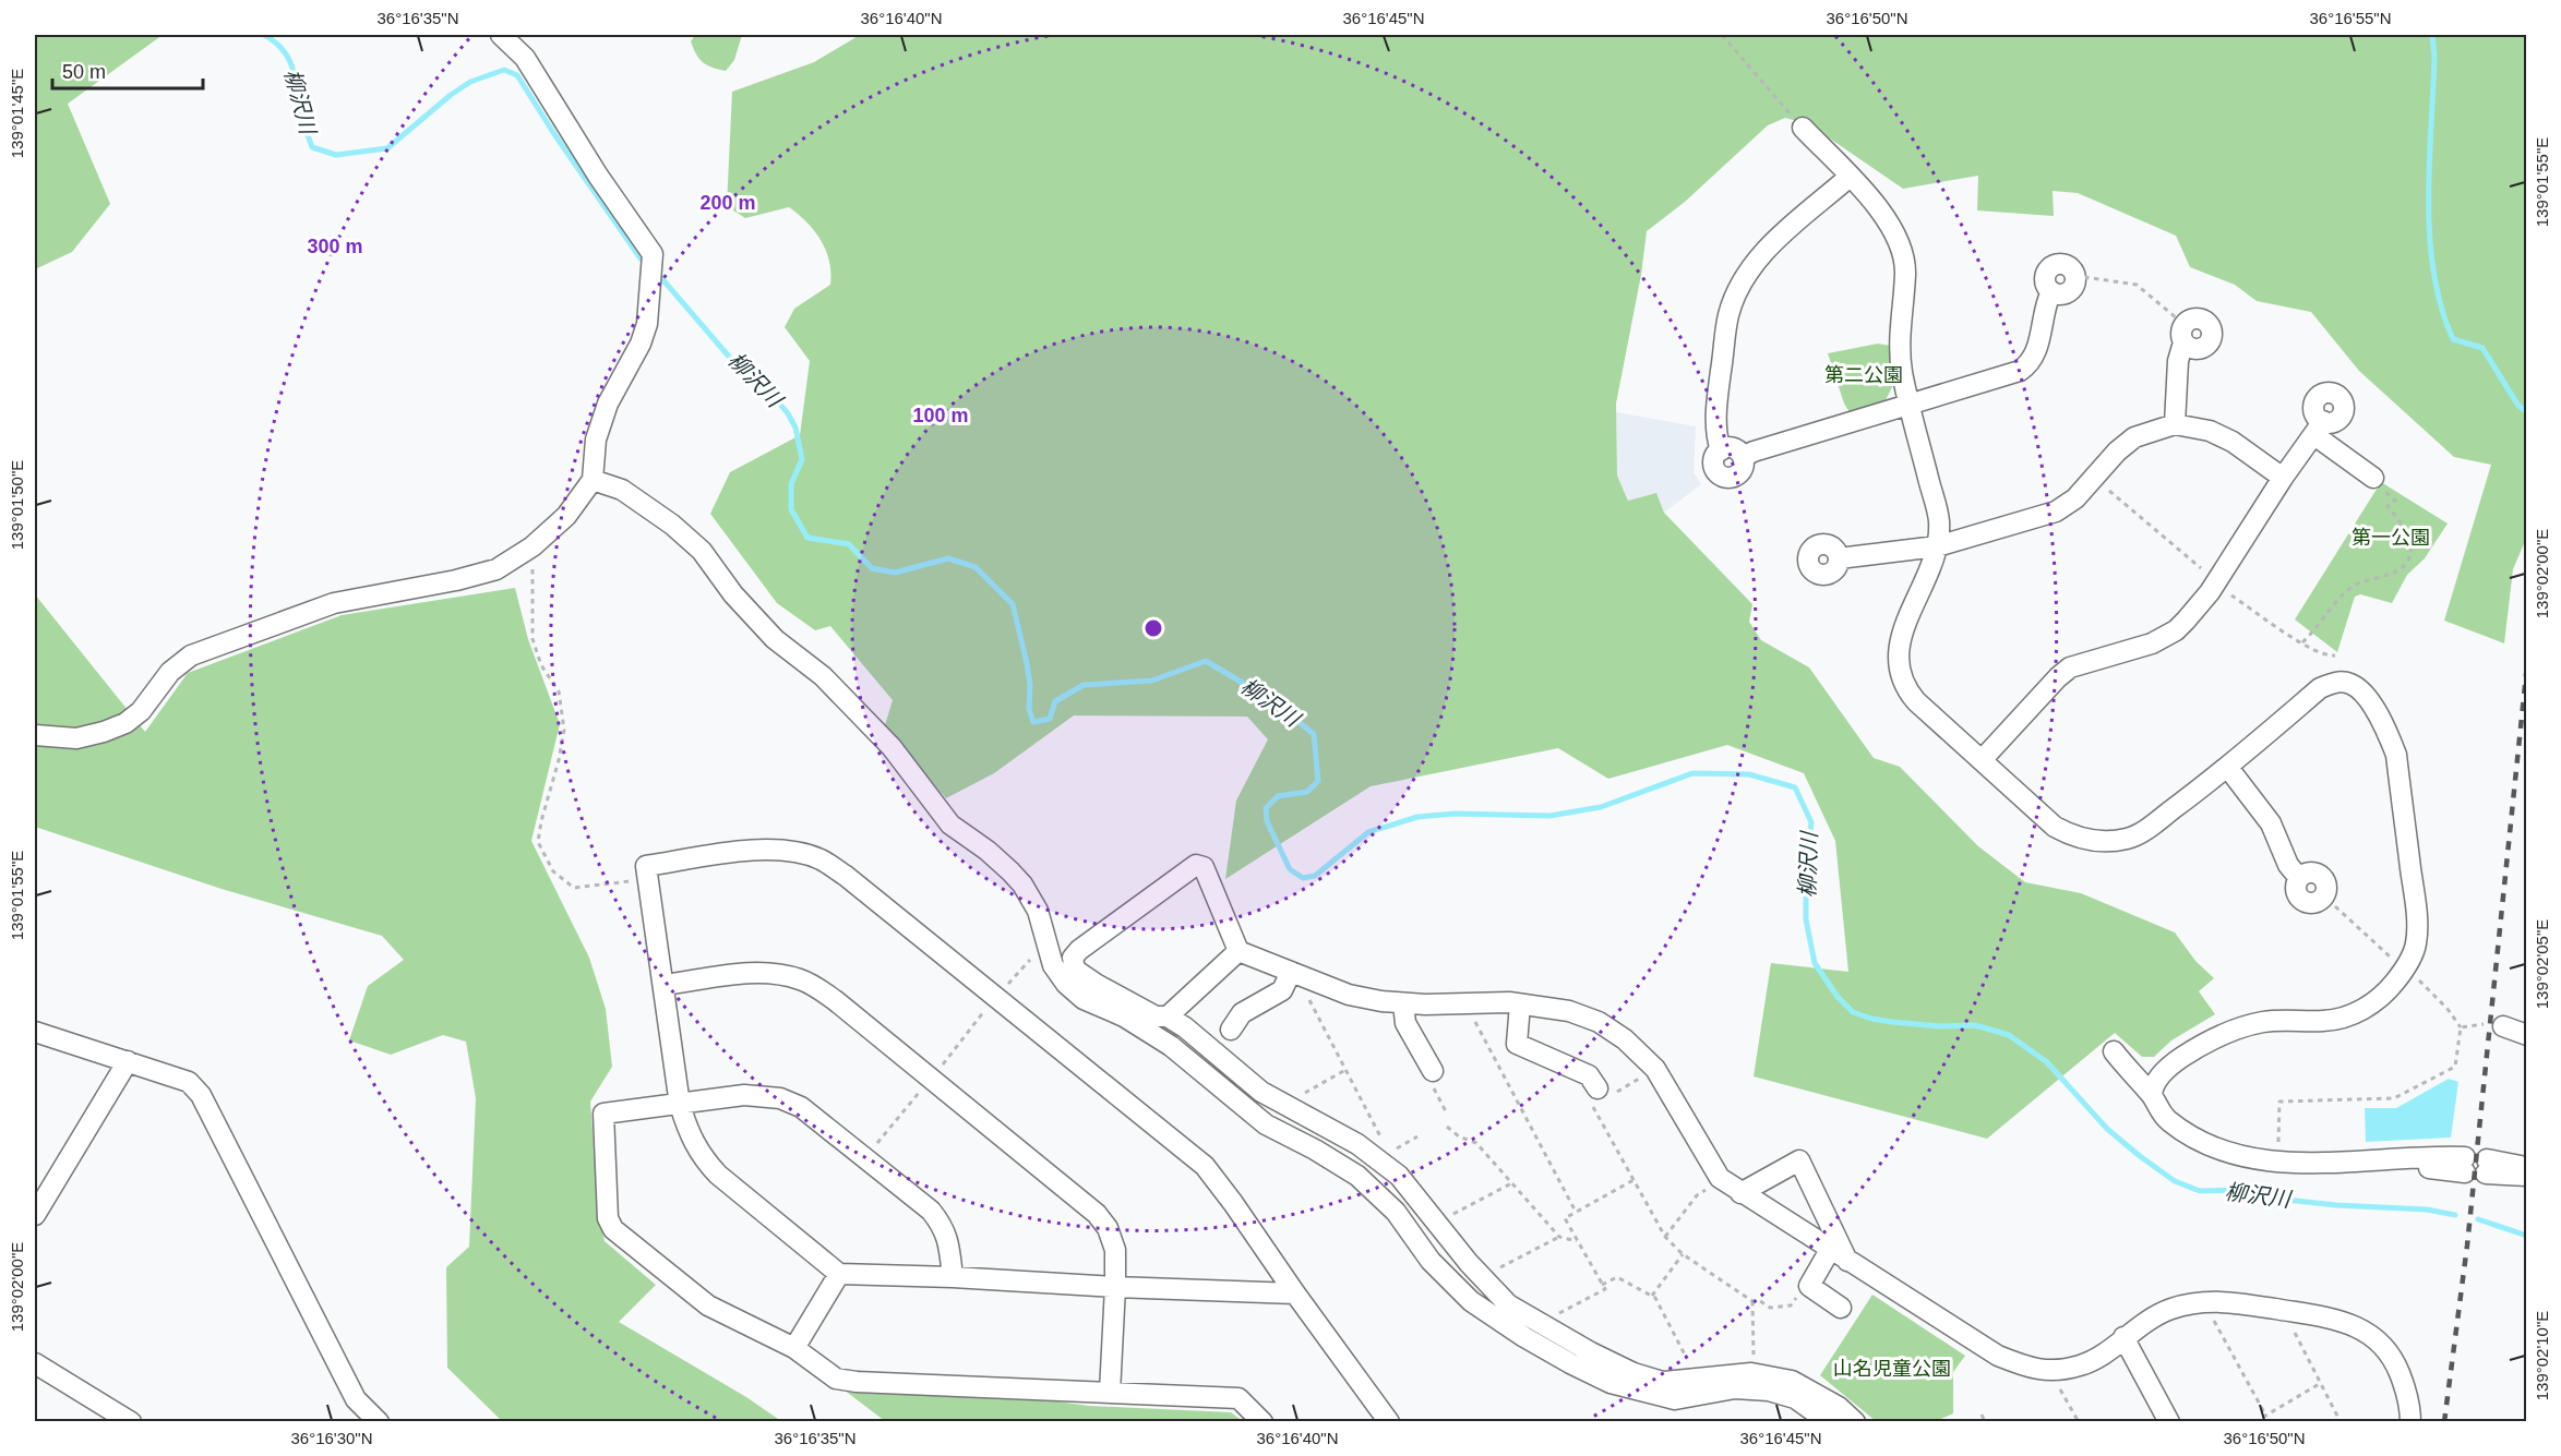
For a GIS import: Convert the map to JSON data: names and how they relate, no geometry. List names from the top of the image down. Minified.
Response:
{"water":["柳沢川"],"parks":["第二公園","第一公園","山名児童公園"],"scale_bar":"50 m","coordinates":["36°16'35\"N","36°16'40\"N","36°16'45\"N","36°16'50\"N","36°16'55\"N","139°01'45\"E","139°01'55\"E","139°01'50\"E","139°02'00\"E","139°02'05\"E","139°02'10\"E","36°16'30\"N"],"rings":["200 m","300 m","100 m"]}
